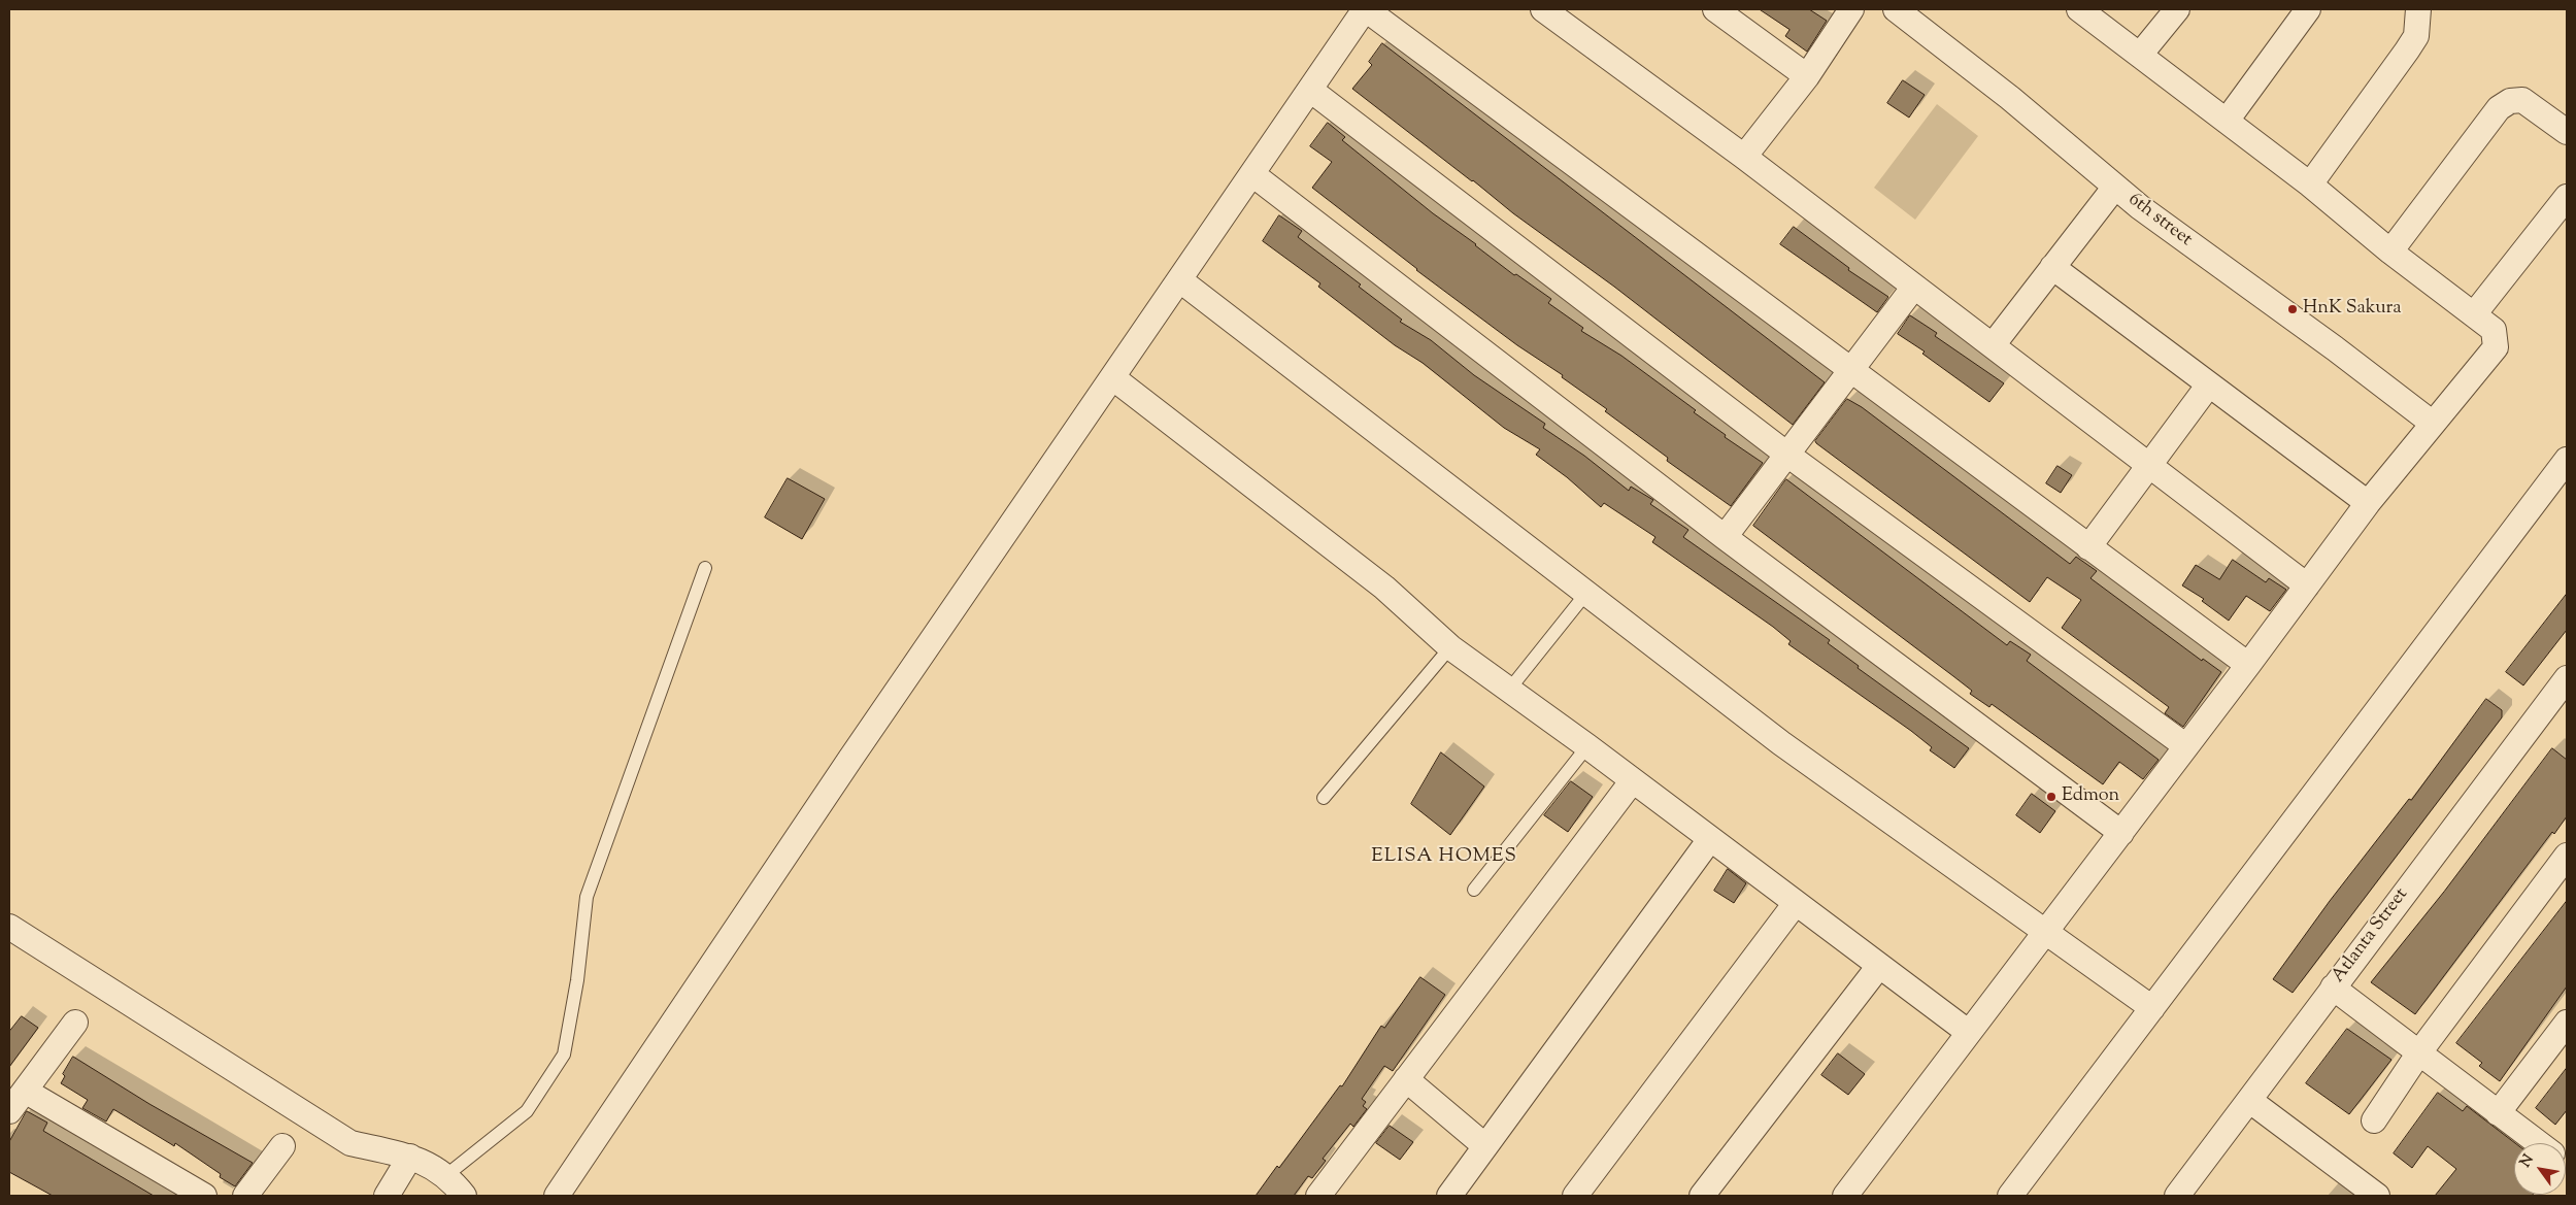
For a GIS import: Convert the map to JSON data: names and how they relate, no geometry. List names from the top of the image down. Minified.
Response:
{"streets":{"street":["6th street","Atlanta Street"]},"districts":["ELISA HOMES"],"places":["HnK Sakura","Edmon"],"north":"top left"}
